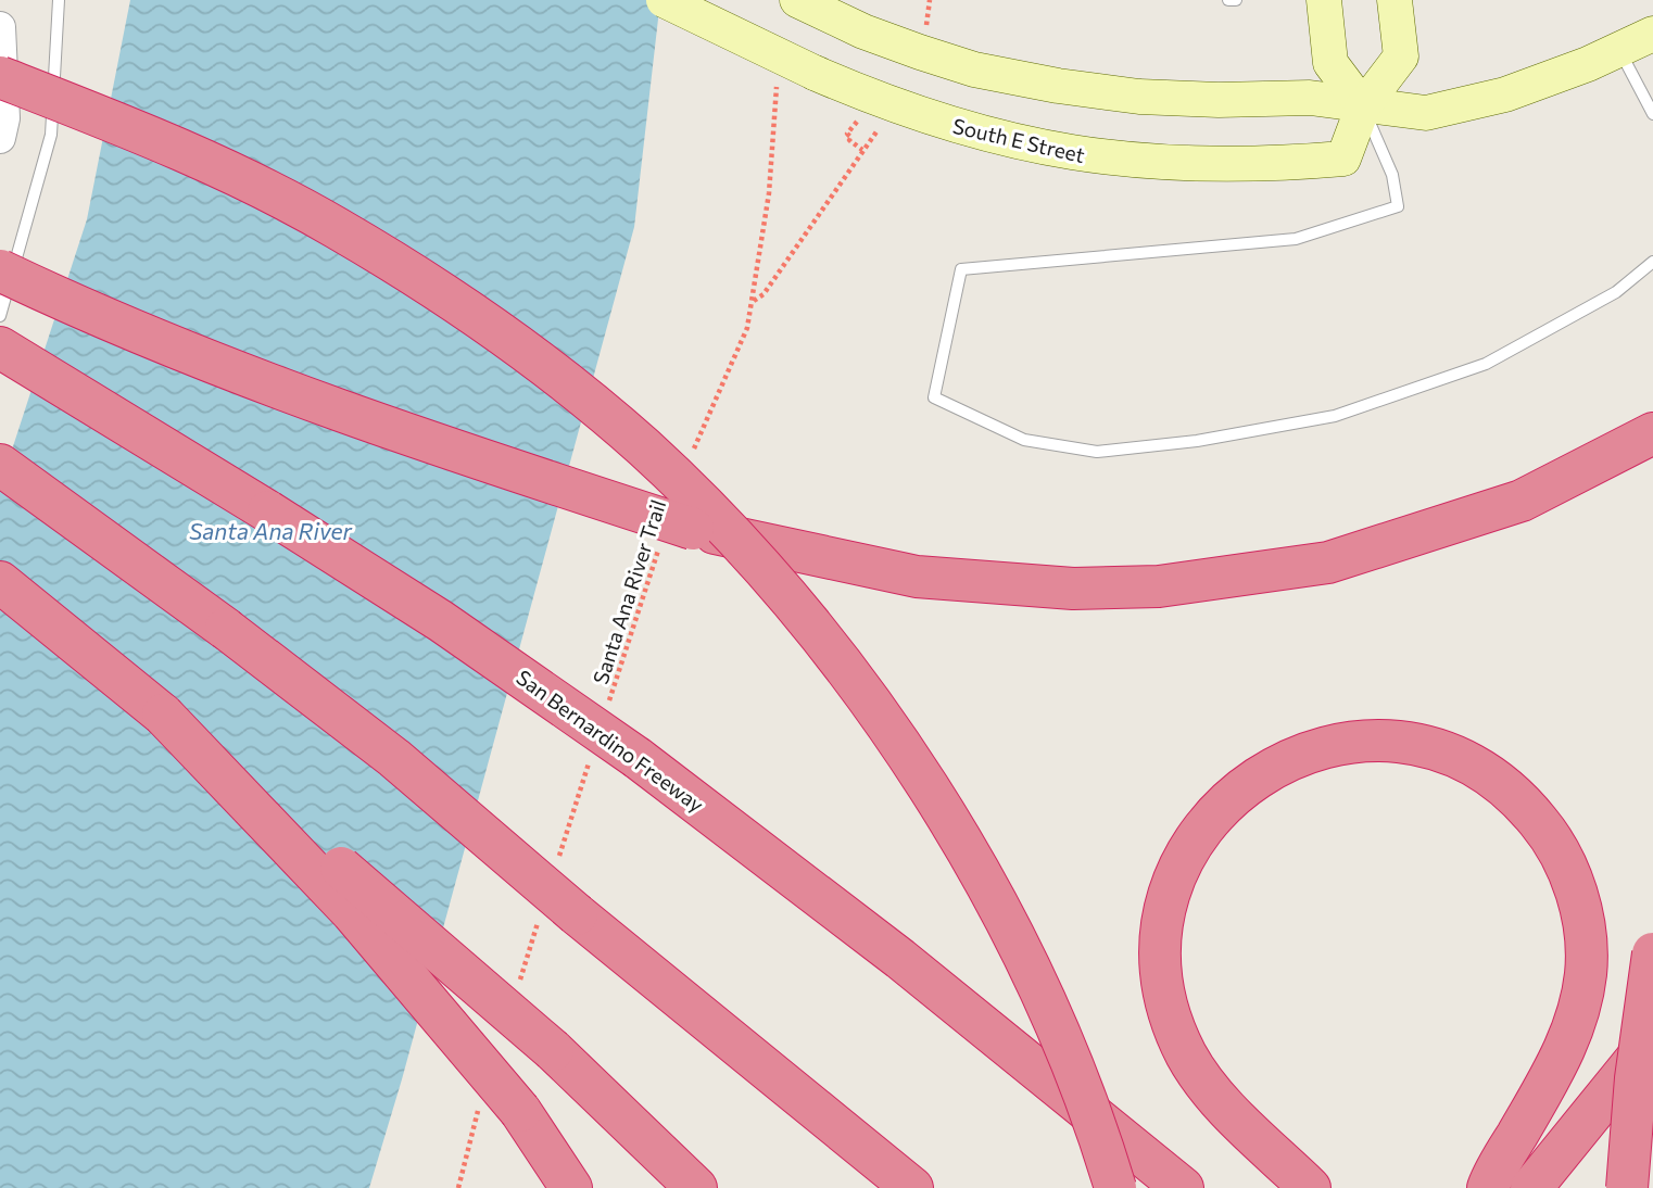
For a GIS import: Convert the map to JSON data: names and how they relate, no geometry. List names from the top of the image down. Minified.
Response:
{"streets":{"highway":["San Bernardino Freeway"],"main road":["South E Street"],"path":["Santa Ana River Trail"]},"water":["Santa Ana River"]}
